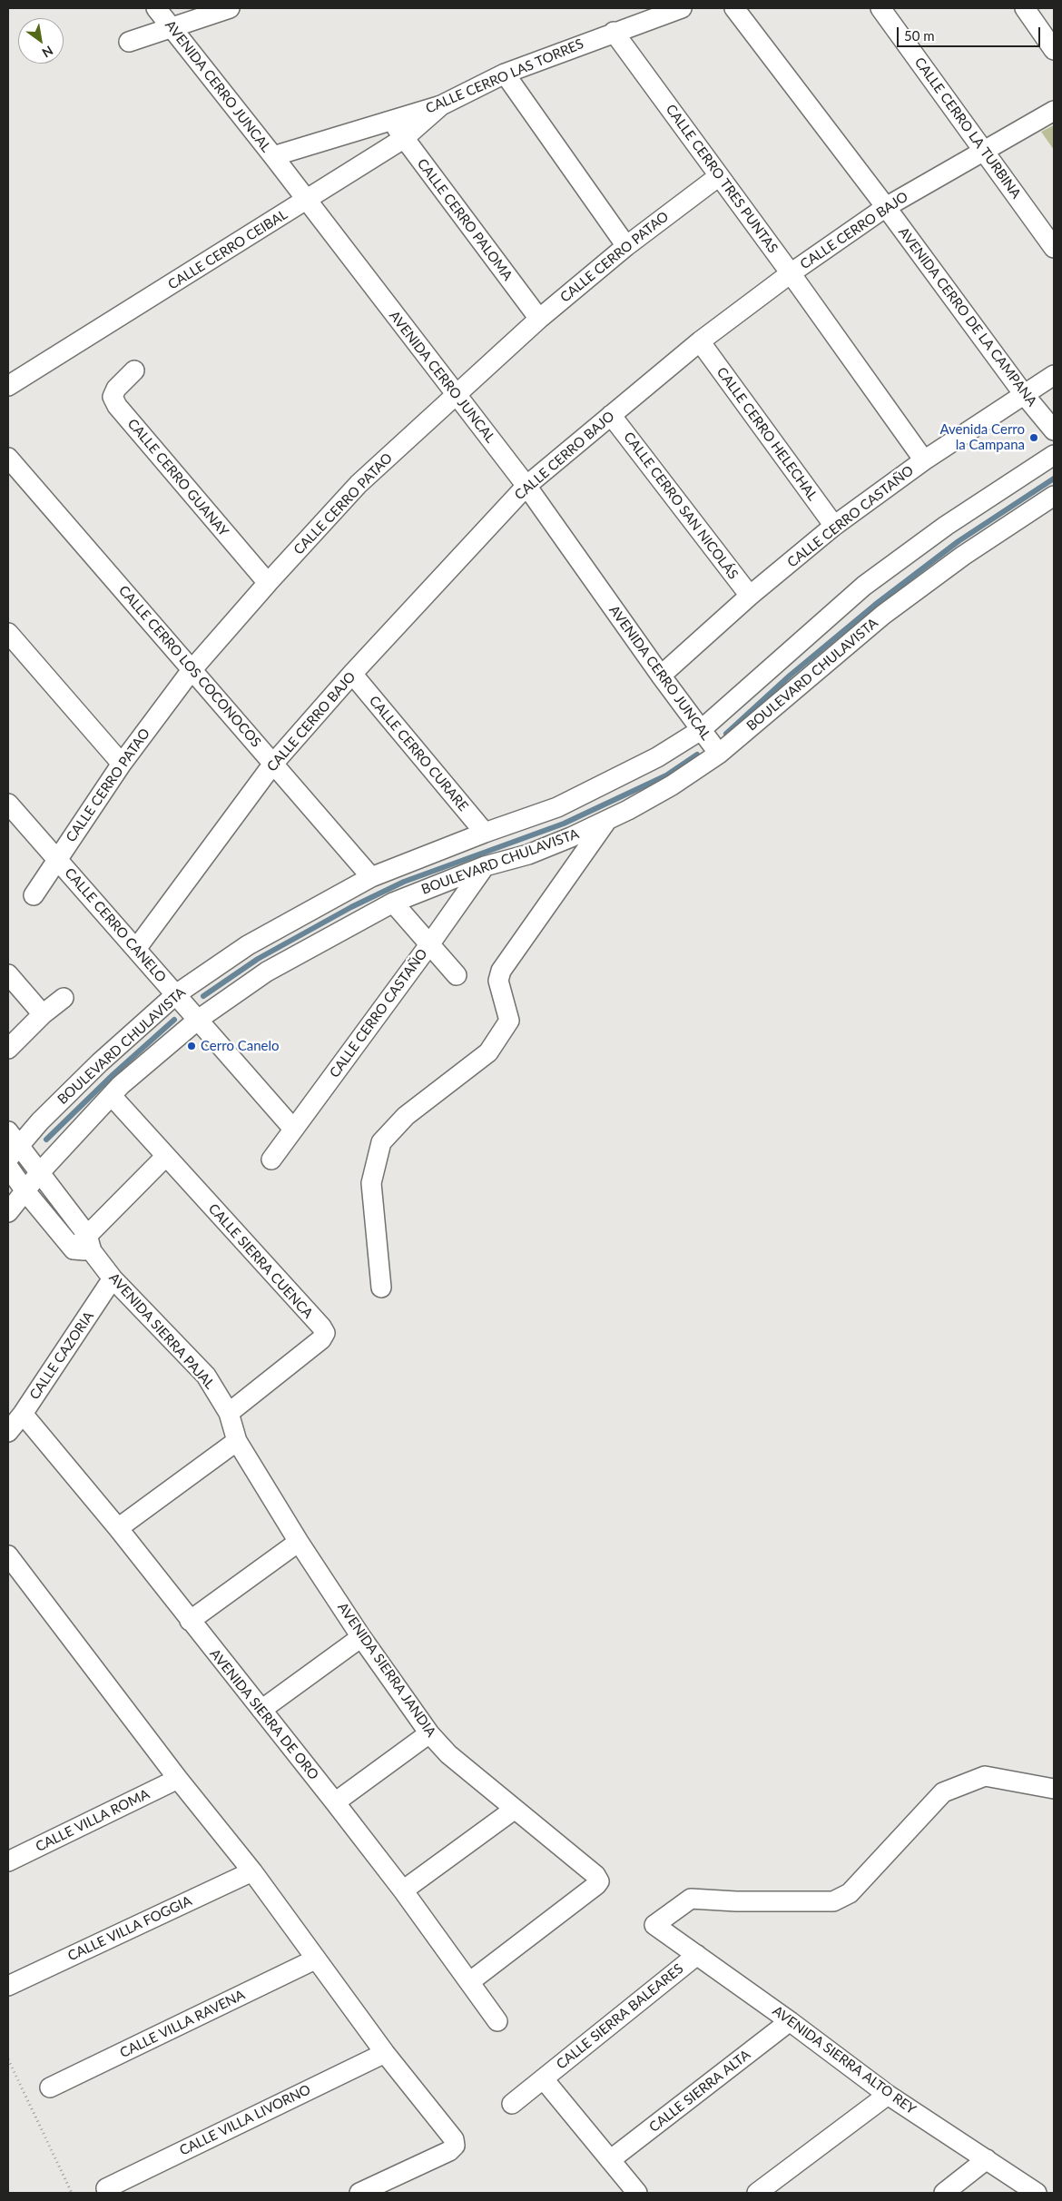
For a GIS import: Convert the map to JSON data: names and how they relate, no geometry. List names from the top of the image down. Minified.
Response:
{"streets":{"street":["CALLE CERRO LAS TORRES","AVENIDA CERRO JUNCAL","CALLE CERRO LA TURBINA","CALLE CERRO TRES PUNTAS","CALLE CERRO PALOMA","CALLE CERRO BAJO","CALLE CERRO CEIBAL","CALLE CERRO PATAO","AVENIDA CERRO DE LA CAMPANA","CALLE CERRO HELECHAL","CALLE CERRO GUANAY","CALLE CERRO SAN NICOLÁS","CALLE CERRO CASTAÑO","CALLE CERRO LOS COCONOCOS","BOULEVARD CHULAVISTA","CALLE CERRO CURARE","CALLE CERRO CANELO","CALLE SIERRA CUENCA","AVENIDA SIERRA PAJAL","CALLE CAZORIA","AVENIDA SIERRA JANDIA","AVENIDA SIERRA DE ORO","CALLE VILLA ROMA","CALLE VILLA FOGGIA","CALLE SIERRA BALEARES","CALLE VILLA RAVENA","AVENIDA SIERRA ALTO REY","CALLE SIERRA ALTA","CALLE VILLA LIVORNO"]},"crossings":[["CALLE CERRO LAS TORRES","AVENIDA CERRO JUNCAL"],["CALLE CERRO LAS TORRES","CALLE CERRO TRES PUNTAS"],["CALLE CERRO LAS TORRES","CALLE CERRO PALOMA"],["CALLE CERRO LAS TORRES","CALLE CERRO CEIBAL"],["AVENIDA CERRO JUNCAL","CALLE CERRO BAJO"],["AVENIDA CERRO JUNCAL","CALLE CERRO CEIBAL"],["AVENIDA CERRO JUNCAL","CALLE CERRO PATAO"],["AVENIDA CERRO JUNCAL","CALLE CERRO CASTAÑO"],["AVENIDA CERRO JUNCAL","BOULEVARD CHULAVISTA"],["CALLE CERRO LA TURBINA","CALLE CERRO BAJO"],["CALLE CERRO TRES PUNTAS","CALLE CERRO BAJO"],["CALLE CERRO TRES PUNTAS","CALLE CERRO PATAO"],["CALLE CERRO TRES PUNTAS","CALLE CERRO CASTAÑO"],["CALLE CERRO PALOMA","CALLE CERRO CEIBAL"],["CALLE CERRO PALOMA","CALLE CERRO PATAO"],["CALLE CERRO BAJO","AVENIDA CERRO DE LA CAMPANA"],["CALLE CERRO BAJO","CALLE CERRO HELECHAL"],["CALLE CERRO BAJO","CALLE CERRO SAN NICOLÁS"],["CALLE CERRO BAJO","CALLE CERRO LOS COCONOCOS"],["CALLE CERRO BAJO","CALLE CERRO CURARE"],["CALLE CERRO BAJO","CALLE CERRO CANELO"],["CALLE CERRO PATAO","CALLE CERRO GUANAY"],["CALLE CERRO PATAO","CALLE CERRO LOS COCONOCOS"],["CALLE CERRO PATAO","CALLE CERRO CANELO"],["AVENIDA CERRO DE LA CAMPANA","CALLE CERRO CASTAÑO"],["CALLE CERRO HELECHAL","CALLE CERRO CASTAÑO"],["CALLE CERRO SAN NICOLÁS","CALLE CERRO CASTAÑO"],["CALLE CERRO CASTAÑO","BOULEVARD CHULAVISTA"],["CALLE CERRO CASTAÑO","CALLE CERRO CANELO"],["CALLE CERRO LOS COCONOCOS","BOULEVARD CHULAVISTA"],["BOULEVARD CHULAVISTA","CALLE CERRO CURARE"],["BOULEVARD CHULAVISTA","CALLE CERRO CANELO"],["BOULEVARD CHULAVISTA","CALLE SIERRA CUENCA"],["BOULEVARD CHULAVISTA","AVENIDA SIERRA PAJAL"],["CALLE SIERRA CUENCA","AVENIDA SIERRA PAJAL"],["CALLE SIERRA CUENCA","AVENIDA SIERRA JANDIA"],["AVENIDA SIERRA PAJAL","CALLE CAZORIA"],["AVENIDA SIERRA PAJAL","AVENIDA SIERRA JANDIA"],["CALLE CAZORIA","AVENIDA SIERRA DE ORO"],["AVENIDA SIERRA JANDIA","AVENIDA SIERRA DE ORO"],["CALLE SIERRA BALEARES","AVENIDA SIERRA ALTO REY"],["CALLE SIERRA BALEARES","CALLE SIERRA ALTA"],["AVENIDA SIERRA ALTO REY","CALLE SIERRA ALTA"]],"places":["Avenida Cerro la Campana","Cerro Canelo"],"scale_bar":"50 m","north":"bottom right"}
